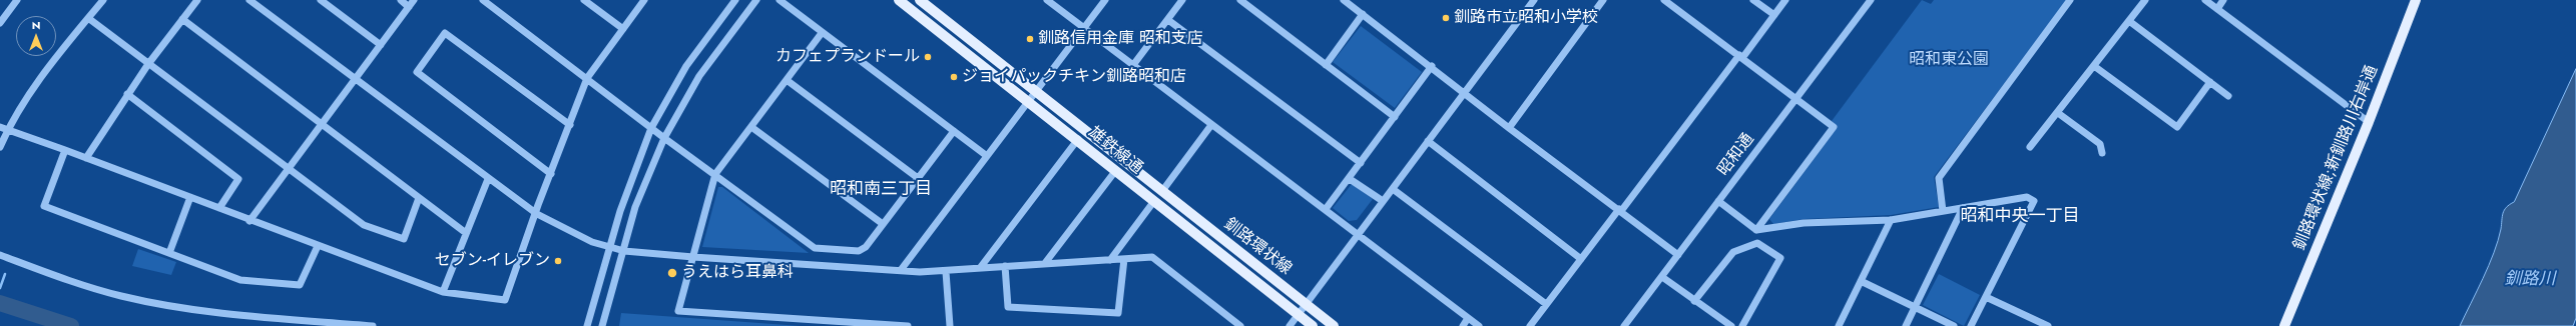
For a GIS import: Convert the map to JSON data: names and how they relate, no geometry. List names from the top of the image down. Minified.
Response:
{"streets":{"main road":["雄鉄線通","釧路環状線;新釧路川右岸通","釧路環状線"],"street":["昭和通"]},"crossings":[["雄鉄線通","釧路環状線"]],"districts":["昭和南三丁目","昭和中央一丁目"],"water":["釧路川"],"parks":["昭和東公園"],"places":["釧路市立昭和小学校","釧路信用金庫 昭和支店","カフェプランドール","ジョイパックチキン釧路昭和店","セブン-イレブン","うえはら耳鼻科"],"north":"top"}
